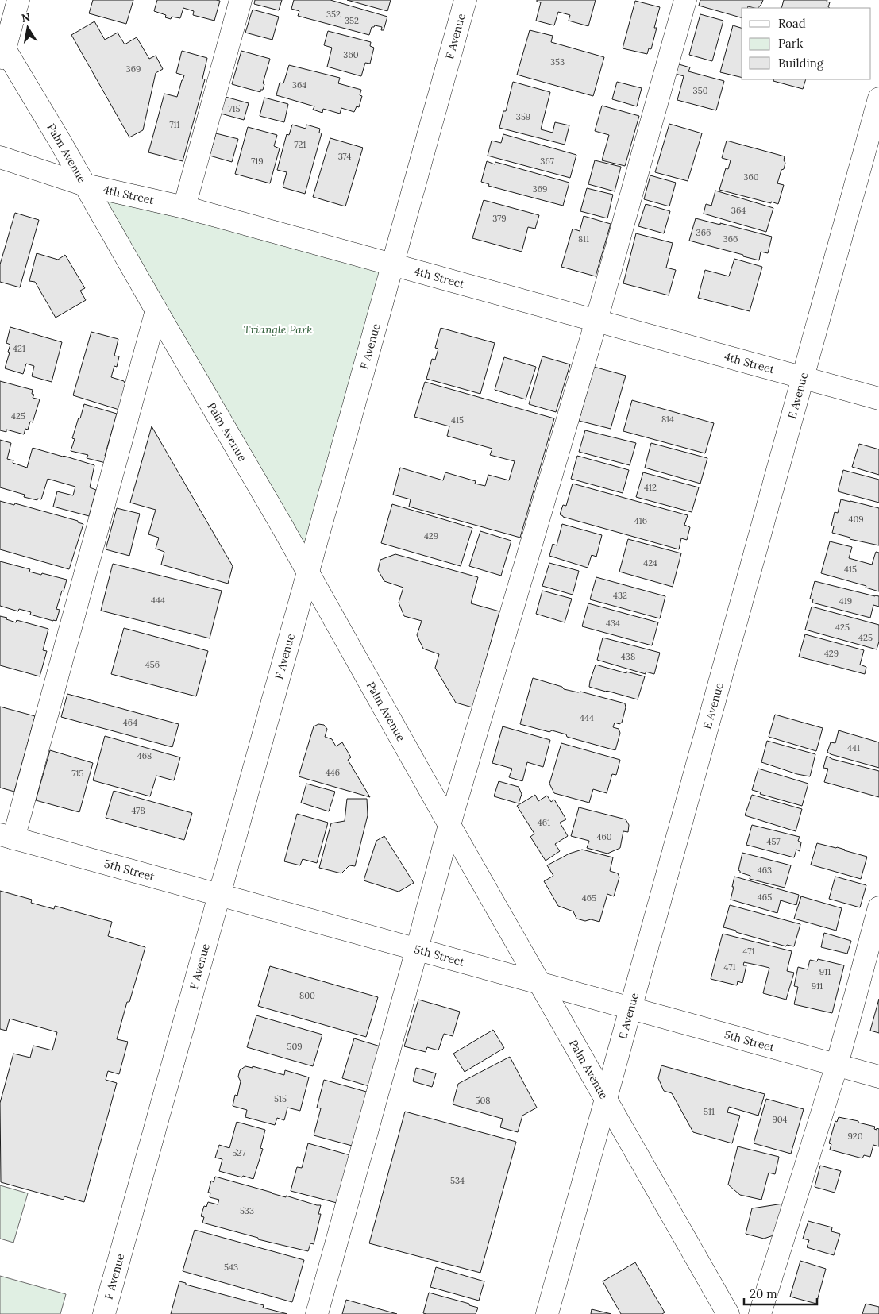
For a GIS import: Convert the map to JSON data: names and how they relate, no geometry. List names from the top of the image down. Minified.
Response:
{"streets":{"street":["F Avenue","Palm Avenue","4th Street","E Avenue","5th Street"]},"crossings":[["F Avenue","Palm Avenue"],["F Avenue","4th Street"],["F Avenue","5th Street"],["Palm Avenue","4th Street"],["Palm Avenue","E Avenue"],["Palm Avenue","5th Street"],["4th Street","E Avenue"],["E Avenue","5th Street"]],"parks":["Triangle Park"],"house_numbers":["352","352","360","353","369","364","350","715","359","711","721","374","719","367","360","369","364","379","366","811","366","421","425","814","415","412","409","416","429","424","415","432","444","419","434","425","425","429","438","456","444","464","441","468","446","715","478","461","460","457","463","465","465","471","471","911","911","800","509","515","508","511","904","920","527","534","533","543"],"legend":["Road","Park","Building"],"scale_bar":"20 m","north":"top"}
